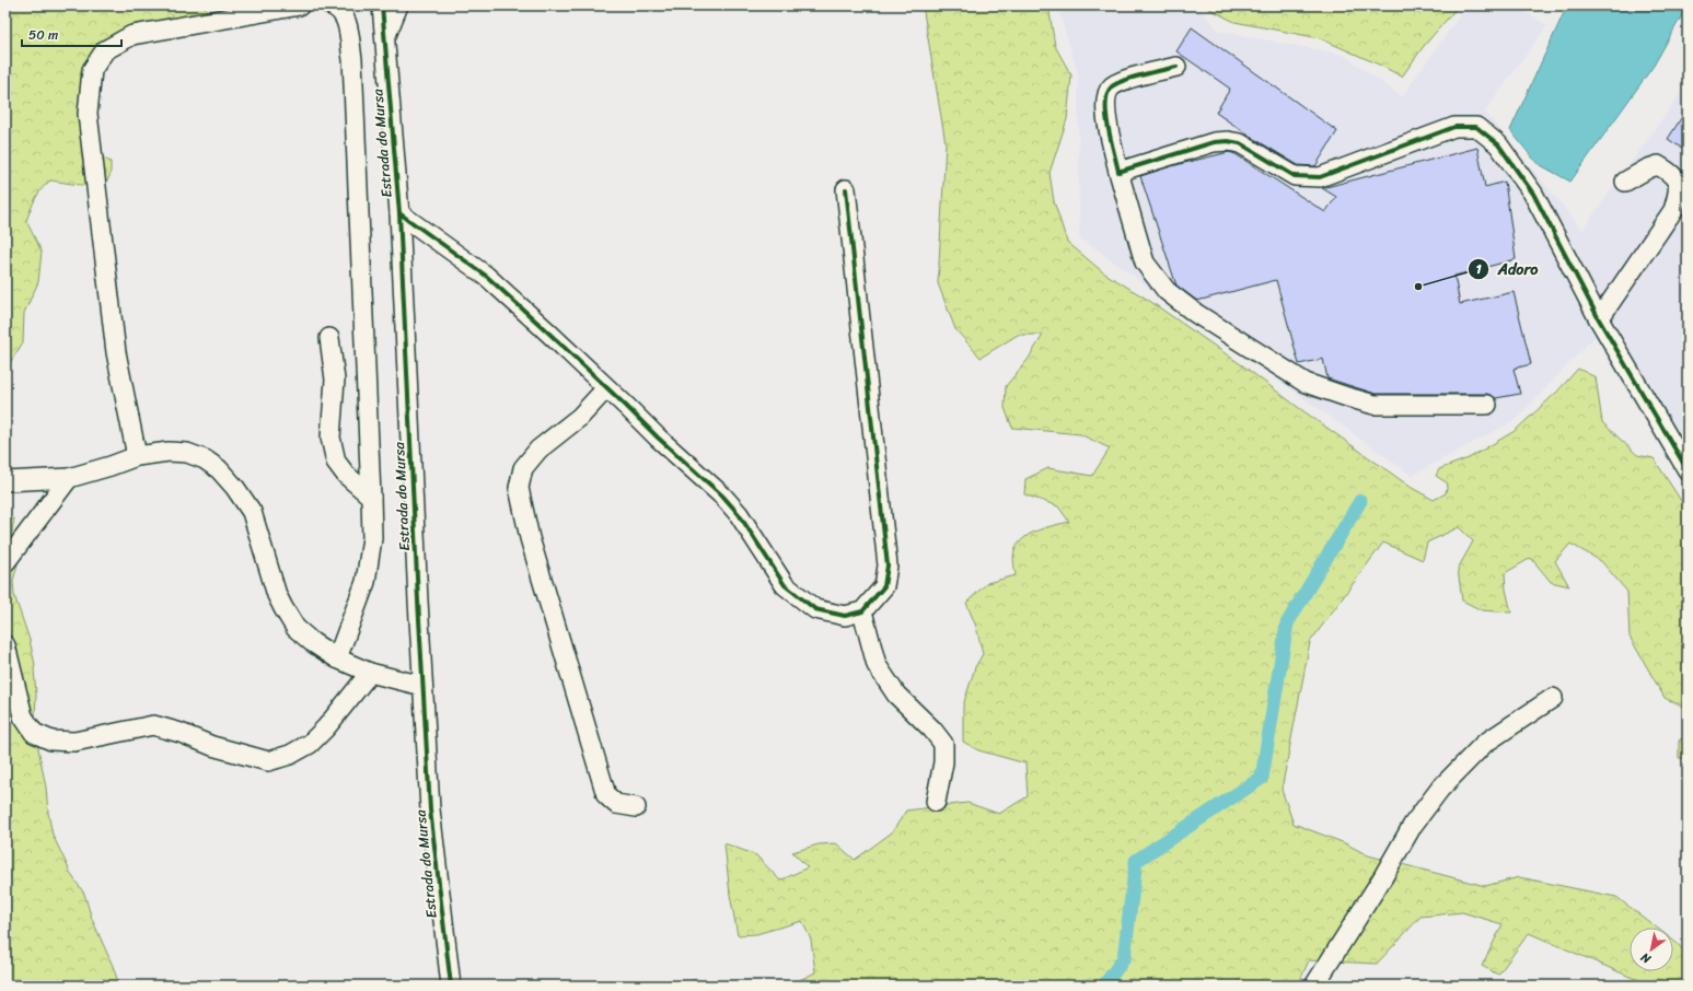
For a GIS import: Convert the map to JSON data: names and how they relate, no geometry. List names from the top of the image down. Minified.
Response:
{"streets":{"street":["Estrada do Mursa"]},"places":["Adoro"],"scale_bar":"50 m","north":"bottom left"}
